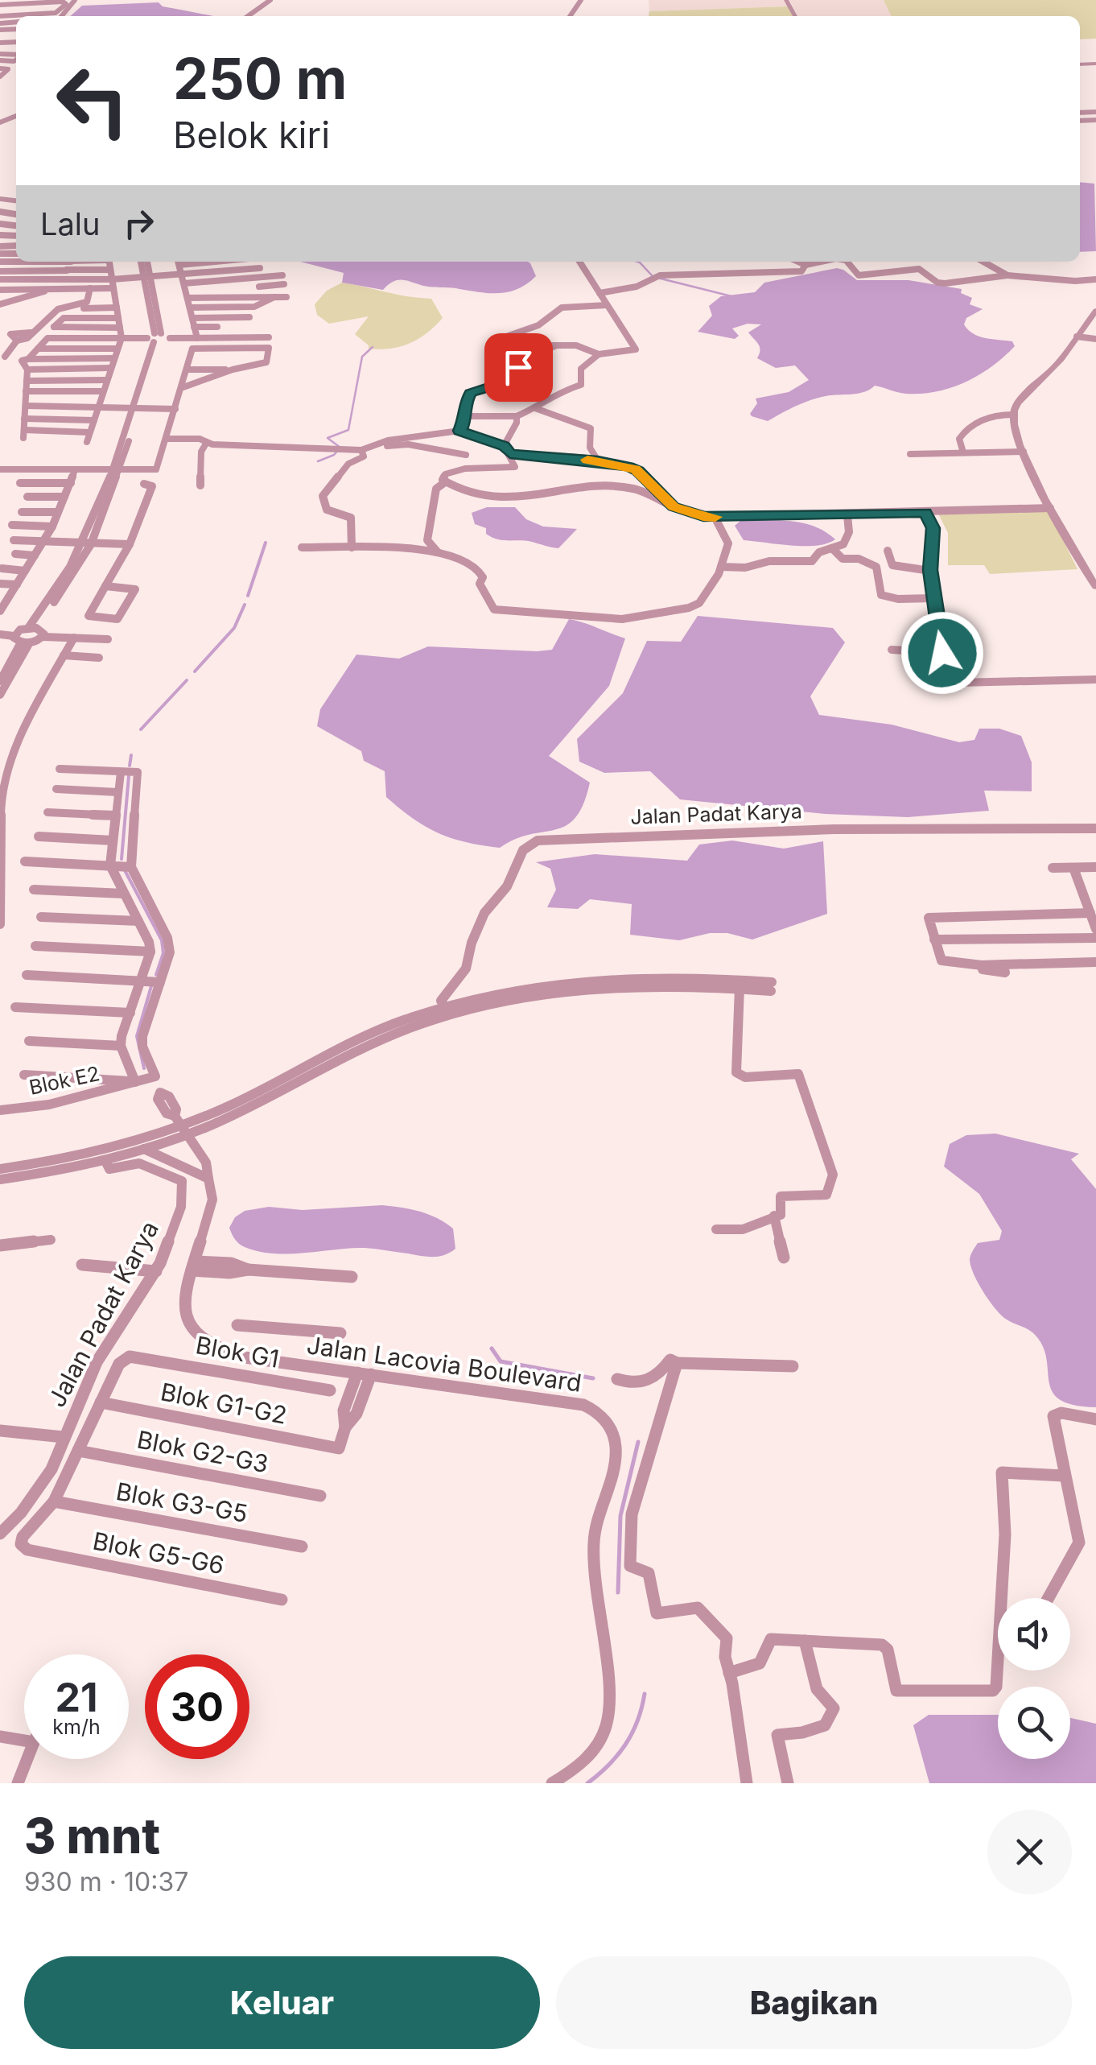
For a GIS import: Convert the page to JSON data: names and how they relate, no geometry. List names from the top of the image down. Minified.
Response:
{"streets":{"street":["Jalan Padat Karya","Blok E2","Blok G1","Jalan Lacovia Boulevard","Blok G1-G2","Blok G2-G3","Blok G3-G5","Blok G5-G6"]},"crossings":[["Blok G1","Blok G1-G2"],["Jalan Lacovia Boulevard","Blok G1-G2"],["Blok G3-G5","Blok G5-G6"]],"page":{"turn":["250 m","Belok kiri"],"then":"Lalu","speed":"21 km/h","limit":"30","heading":["3 mnt","930 m · 10:37"],"buttons":["Keluar","Bagikan"]}}
